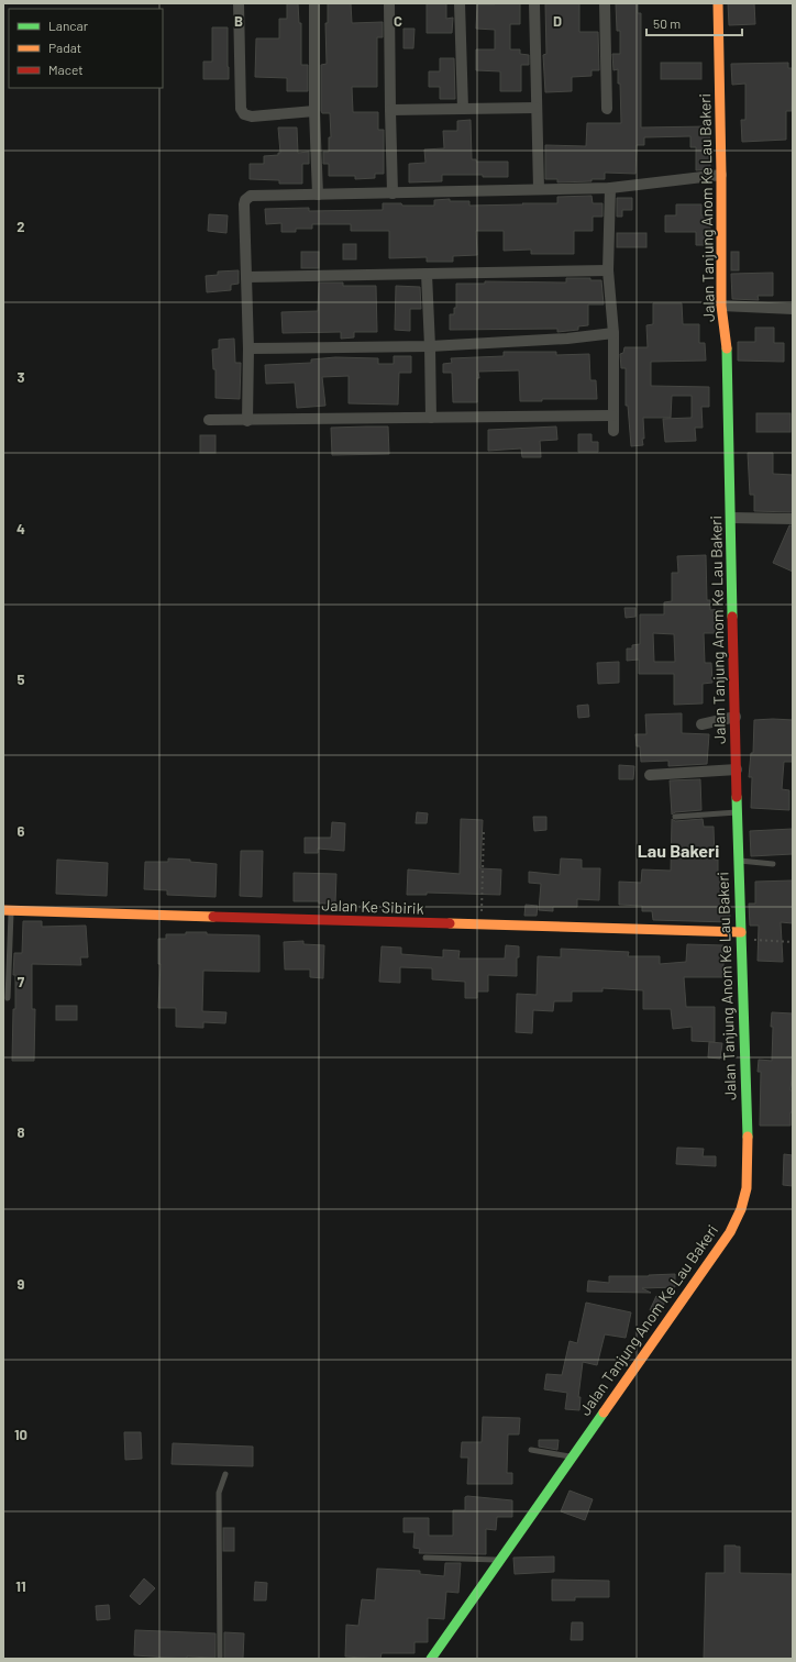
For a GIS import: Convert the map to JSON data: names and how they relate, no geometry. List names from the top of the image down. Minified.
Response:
{"streets":{"main road":["Jalan Tanjung Anom Ke Lau Bakeri","Jalan Ke Sibirik"]},"crossings":[["Jalan Tanjung Anom Ke Lau Bakeri","Jalan Ke Sibirik"]],"districts":["Lau Bakeri"],"legend":["Lancar","Padat","Macet"],"scale_bar":"50 m","grid":{"columns":["B","C","D"],"rows":["2","3","4","5","6","7","8","9","10","11"]}}
